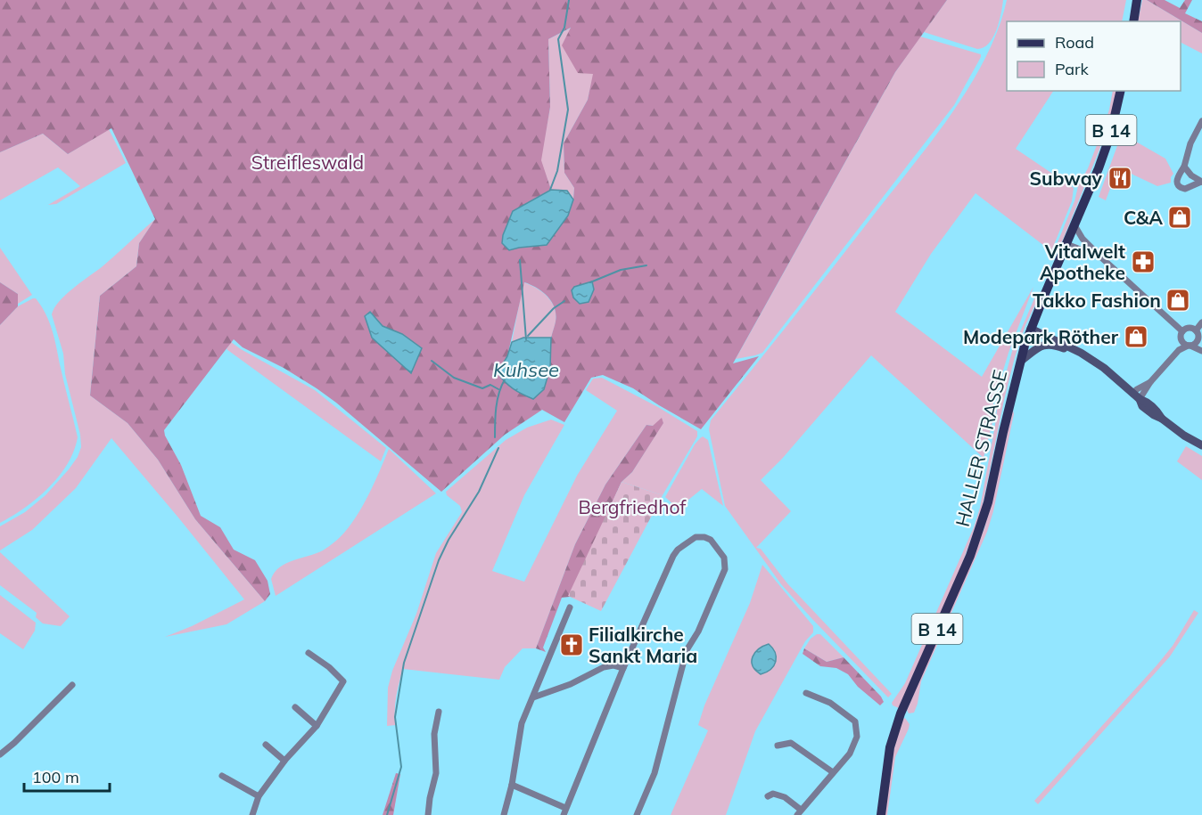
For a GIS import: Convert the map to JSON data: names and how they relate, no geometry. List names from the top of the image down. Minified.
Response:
{"streets":{"main road":["B 14","HALLER STRASSE"]},"water":["Kuhsee"],"parks":["Streifleswald","Bergfriedhof"],"places":{"restaurant":["Subway"],"shop":["C&A","Takko Fashion","Modepark Röther"],"pharmacy":["Vitalwelt Apotheke"],"church":["Filialkirche Sankt Maria"]},"legend":["Road","Park"],"scale_bar":"100 m"}
